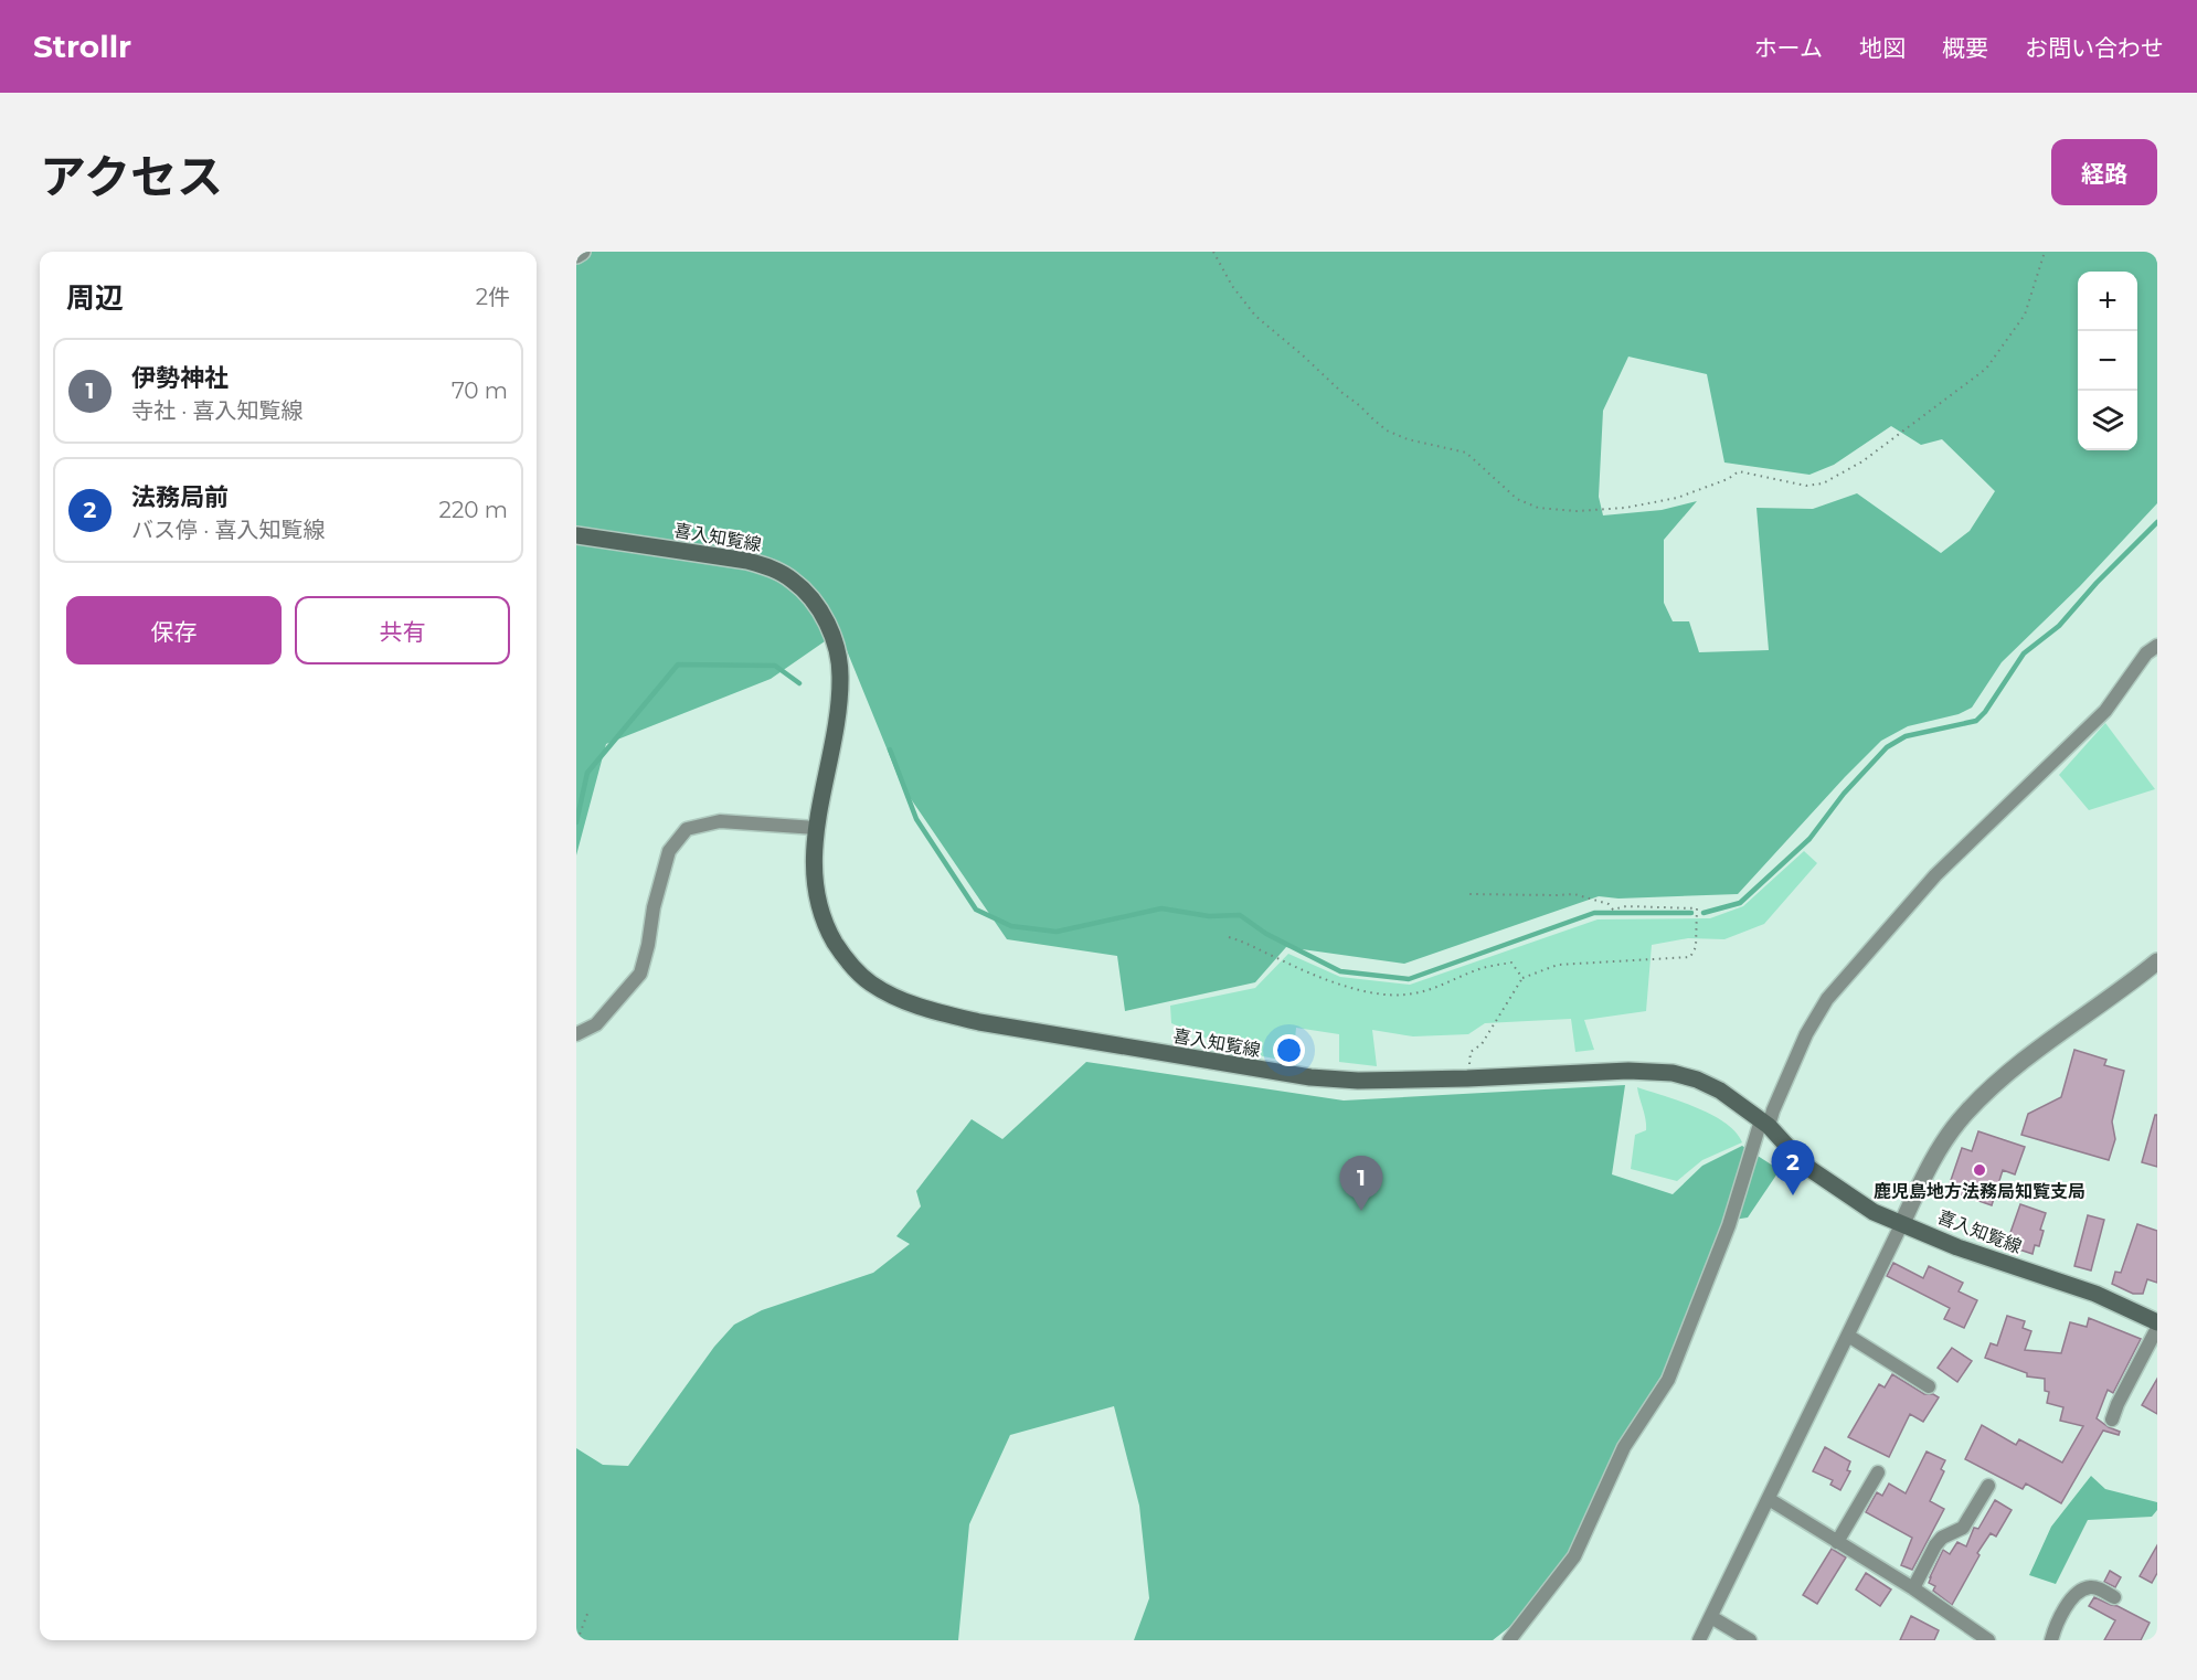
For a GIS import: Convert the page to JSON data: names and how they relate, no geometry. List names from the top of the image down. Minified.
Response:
{"streets":{"main road":["喜入知覧線"]},"places":["鹿児島地方法務局知覧支局"],"page":{"header":"Strollr","nav":["ホーム","地図","概要","お問い合わせ"],"title":"アクセス","buttons":["経路",["保存","共有"]],"heading":["周辺","2件"],"map_buttons":["+","−"],"list":[{"mark":"1","name":"伊勢神社","note":"寺社 · 喜入知覧線","value":"70 m"},{"mark":"2","name":"法務局前","note":"バス停 · 喜入知覧線","value":"220 m"}],"pins":["2","1"]}}
